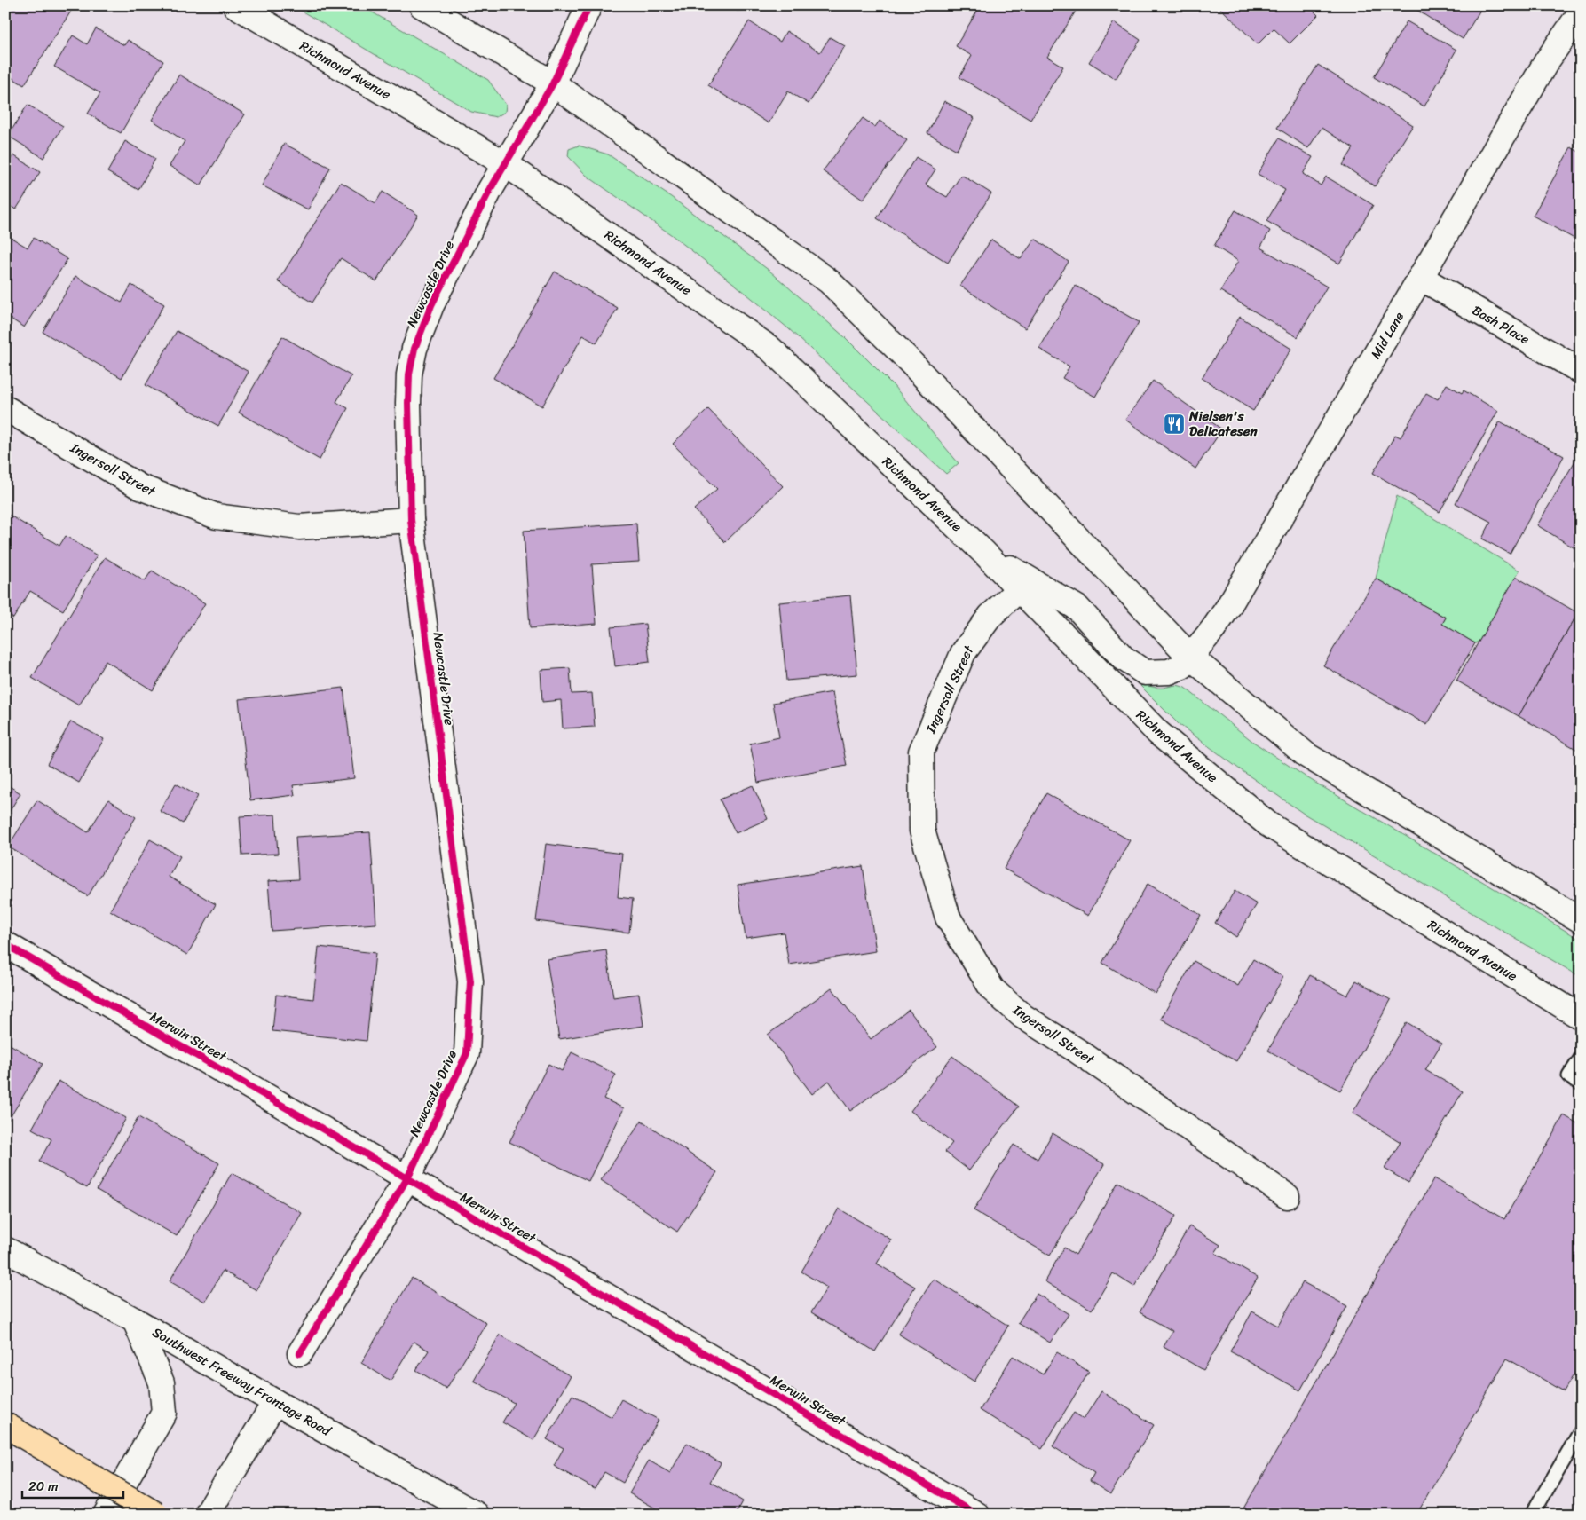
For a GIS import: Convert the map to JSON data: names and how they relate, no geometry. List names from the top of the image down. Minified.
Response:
{"streets":{"street":["Richmond Avenue","Newcastle Drive","Bash Place","Mid Lane","Ingersoll Street","Merwin Street","Southwest Freeway Frontage Road"]},"crossings":[["Richmond Avenue","Newcastle Drive"],["Richmond Avenue","Mid Lane"],["Richmond Avenue","Ingersoll Street"],["Newcastle Drive","Ingersoll Street"],["Newcastle Drive","Merwin Street"],["Bash Place","Mid Lane"]],"places":{"restaurant":["Nielsen's Delicatesen"]},"scale_bar":"20 m"}
